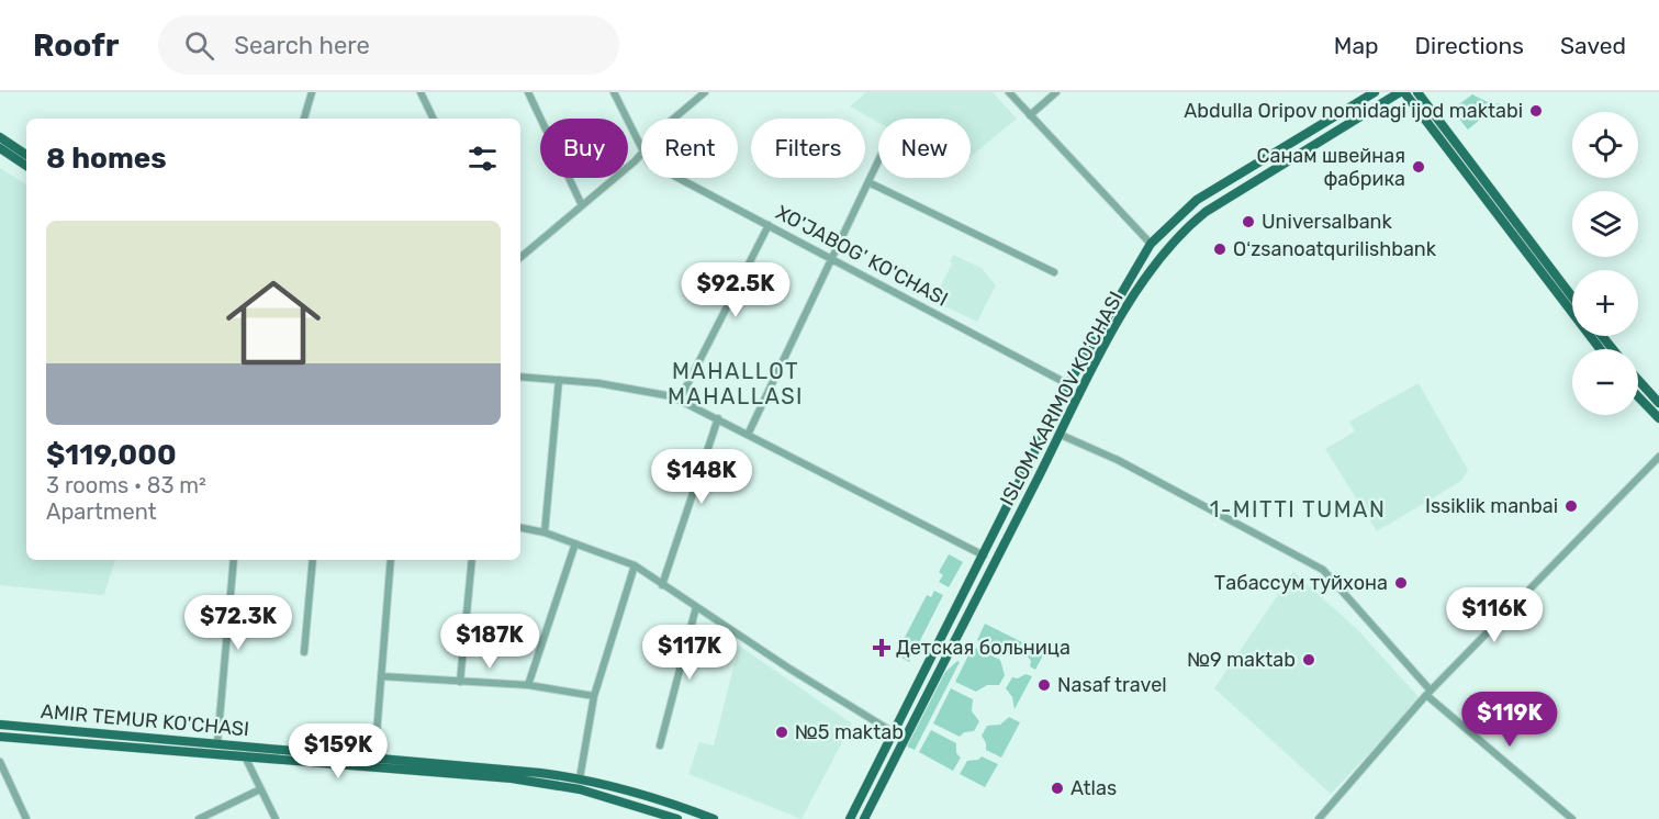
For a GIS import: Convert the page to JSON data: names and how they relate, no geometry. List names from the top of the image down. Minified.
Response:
{"streets":{"main road":["ISLOM KARIMOV KO‘CHASI","AMIR TEMUR KO'CHASI"],"street":["XO'JABOG' KO'CHASI"]},"crossings":[["XO'JABOG' KO'CHASI","ISLOM KARIMOV KO‘CHASI"]],"districts":["MAHALLOT MAHALLASI","1-MITTI TUMAN"],"places":{"other":["Abdulla Oripov nomidagi ijod maktabi","Санам швейная фабрика","Universalbank","Oʻzsanoatqurilishbank","Issiklik manbai","Табассум туйхона","№9 maktab","Nasaf travel","№5 maktab","Atlas"],"health":["Детская больница"]},"page":{"header":"Roofr","search":"Search here","nav":["Map","Directions","Saved"],"map_buttons":["+","−"],"chip":["Buy","Rent","Filters","New"],"heading":"8 homes","list":[{"name":"$119,000","note":"3 rooms · 83 m² · Apartment"}],"price":["$92.5K","$148K","$116K","$72.3K","$187K","$117K","$119K","$159K"]}}
